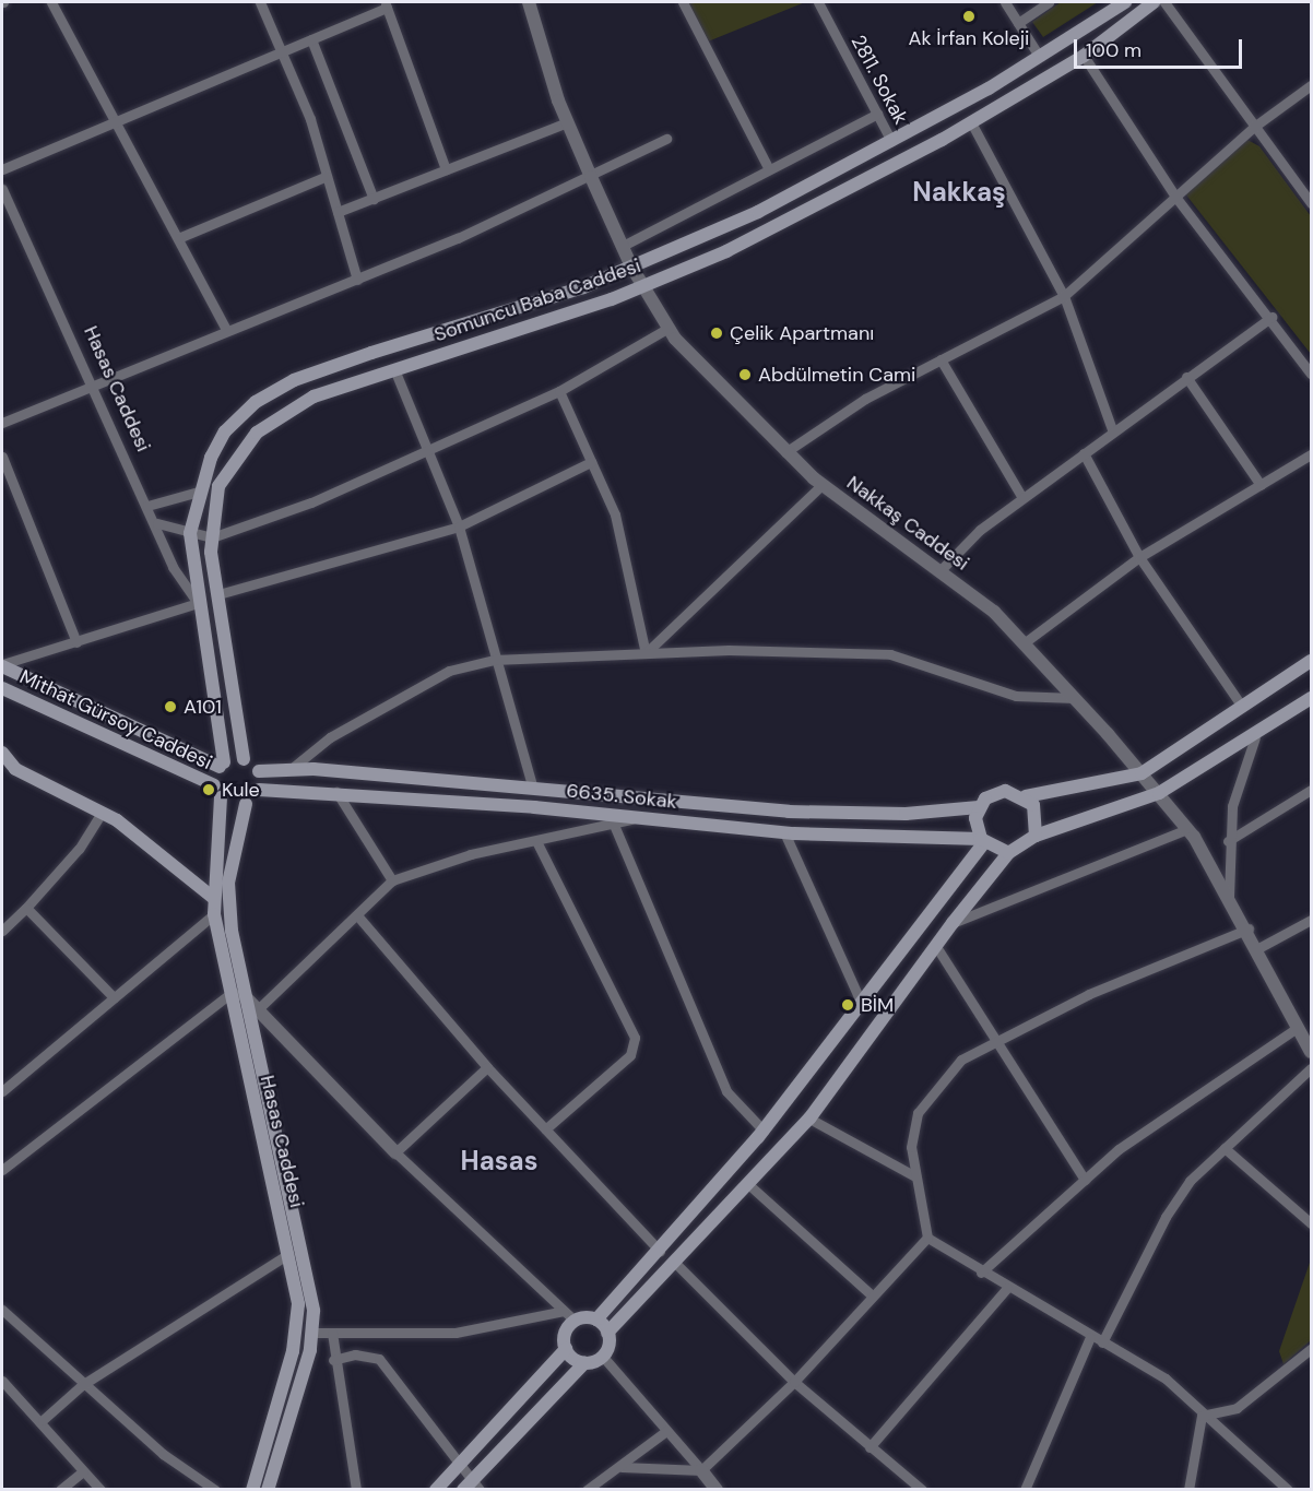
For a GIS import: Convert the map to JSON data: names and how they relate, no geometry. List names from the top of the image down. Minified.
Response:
{"streets":{"main road":["Somuncu Baba Caddesi","Hasas Caddesi","Mithat Gürsoy Caddesi","6635. Sokak"],"street":["2811. Sokak","Nakkaş Caddesi"]},"crossings":[["2811. Sokak","Somuncu Baba Caddesi"],["Somuncu Baba Caddesi","Hasas Caddesi"],["Somuncu Baba Caddesi","Nakkaş Caddesi"],["Somuncu Baba Caddesi","Mithat Gürsoy Caddesi"],["Somuncu Baba Caddesi","6635. Sokak"],["Hasas Caddesi","Mithat Gürsoy Caddesi"],["Hasas Caddesi","6635. Sokak"],["Mithat Gürsoy Caddesi","6635. Sokak"]],"districts":["Nakkaş","Hasas"],"places":["Ak İrfan Koleji","Çelik Apartmanı","Abdülmetin Cami","A101","Kule","BİM"],"scale_bar":"100 m"}
